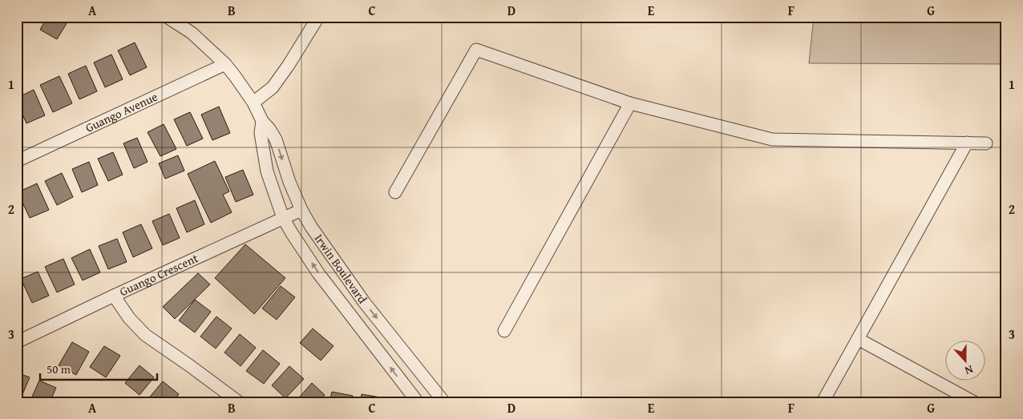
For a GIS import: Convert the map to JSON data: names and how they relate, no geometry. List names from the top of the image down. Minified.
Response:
{"streets":{"street":["Guango Avenue","Irwin Boulevard","Guango Crescent"]},"crossings":[["Guango Avenue","Irwin Boulevard"],["Irwin Boulevard","Guango Crescent"]],"scale_bar":"50 m","north":"bottom","grid":{"columns":["A","B","C","D","E","F","G"],"rows":["1","2","3"]}}
